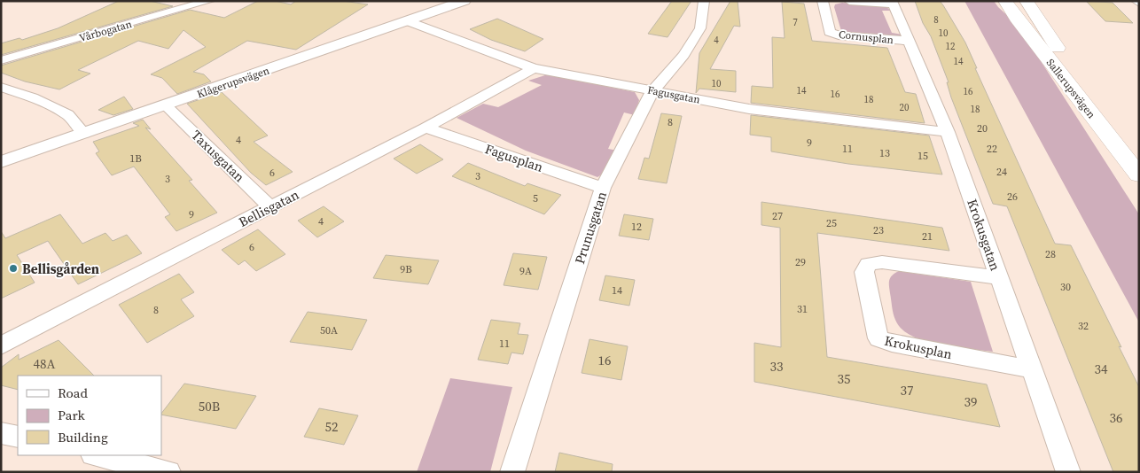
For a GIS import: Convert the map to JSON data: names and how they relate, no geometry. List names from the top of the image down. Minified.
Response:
{"streets":{"main road":["Sallerupsvägen"],"street":["Vårbogatan","Cornusplan","Klågerupsvägen","Fagusgatan","Taxusgatan","Fagusplan","Bellisgatan","Prunusgatan","Krokusgatan","Krokusplan"]},"crossings":[["Cornusplan","Krokusgatan"],["Klågerupsvägen","Fagusgatan"],["Klågerupsvägen","Taxusgatan"],["Fagusgatan","Bellisgatan"],["Fagusgatan","Prunusgatan"],["Fagusgatan","Krokusgatan"],["Taxusgatan","Bellisgatan"],["Fagusplan","Bellisgatan"],["Fagusplan","Prunusgatan"],["Krokusgatan","Krokusplan"]],"places":["Bellisgården"],"house_numbers":["8","7","10","4","12","14","10","14","16","16","18","20","18","8","20","4","9","11","22","13","15","1B","24","6","3","3","26","5","9","27","4","25","12","23","21","6","28","29","9B","9A","30","14","31","8","32","50A","11","16","48A","33","34","35","37","39","50B","36","52"],"legend":["Road","Park","Building"]}
